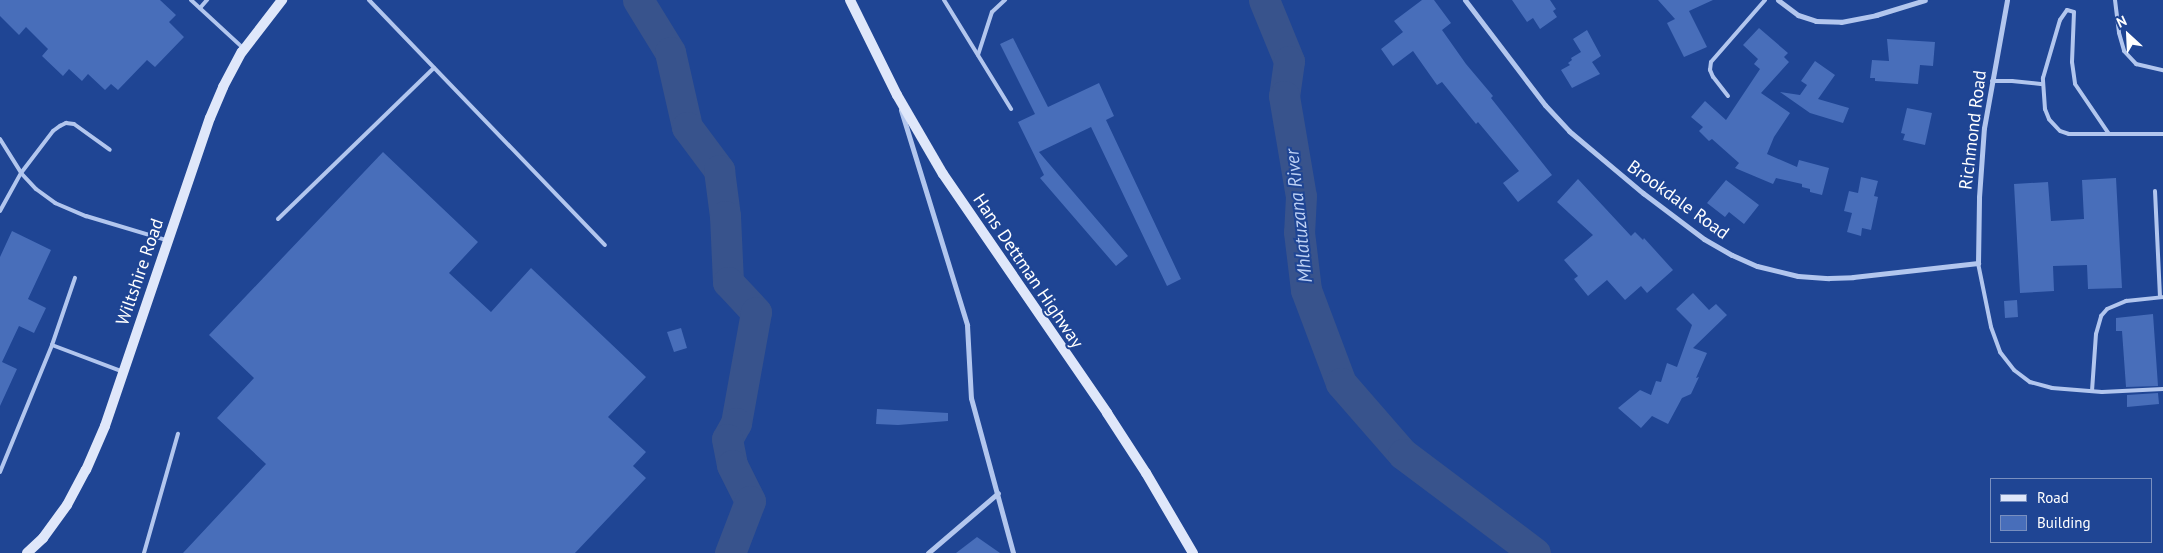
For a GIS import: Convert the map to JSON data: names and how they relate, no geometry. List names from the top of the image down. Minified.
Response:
{"streets":{"street":["Richmond Road","Brookdale Road","Hans Dettman Highway","Wiltshire Road"]},"crossings":[["Richmond Road","Brookdale Road"]],"water":["Mhlatuzana River"],"legend":["Road","Building"],"north":"top left"}
